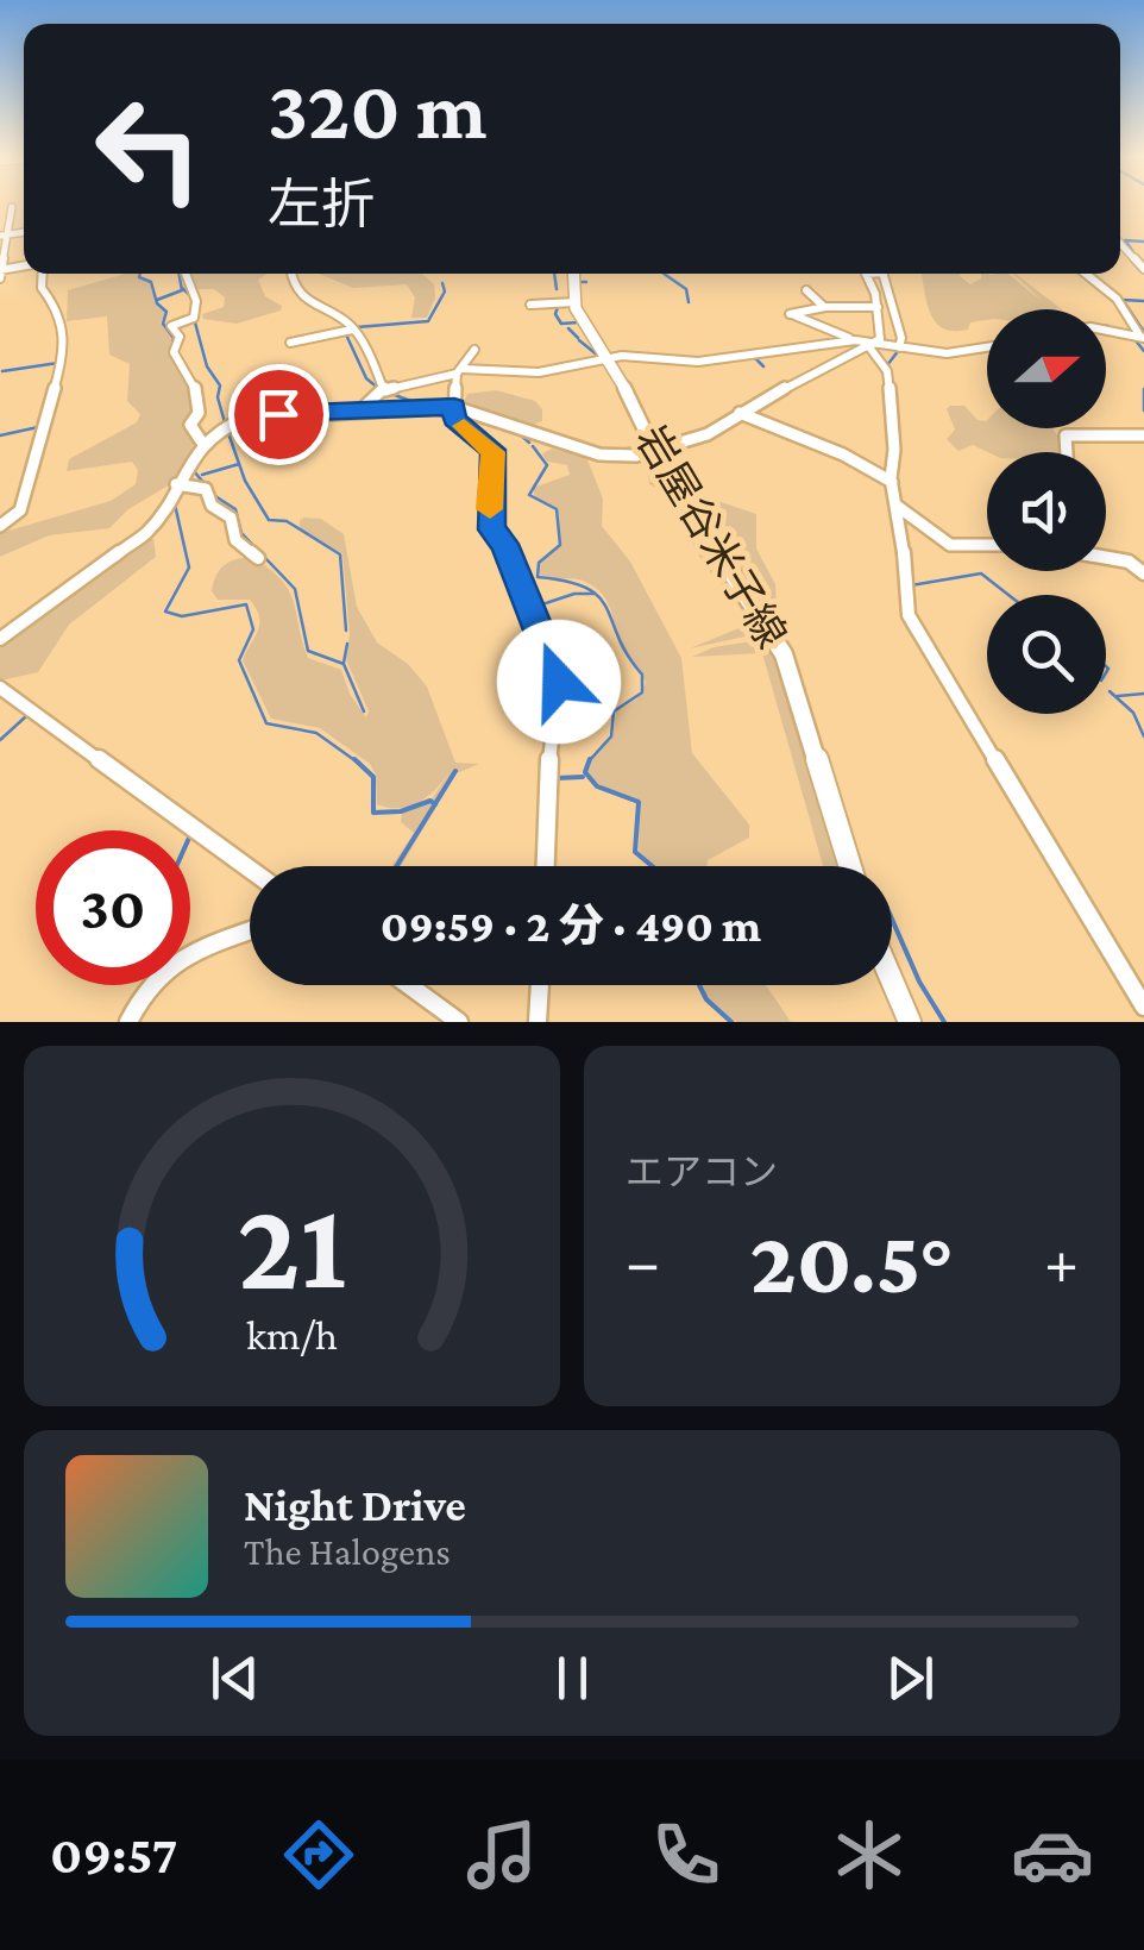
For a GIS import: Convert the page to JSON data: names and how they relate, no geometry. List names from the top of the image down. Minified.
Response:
{"streets":{"main road":["岩屋谷米子線"]},"north":"right","page":{"turn":["320 m","左折"],"limit":"30","trip":"09:59 · 2 分 · 490 m","tile":"エアコン","heat":["−","20.5°","+"],"song":["Night Drive","The Halogens"],"tabs":"09:57","gauge":["21","km/h"]}}
